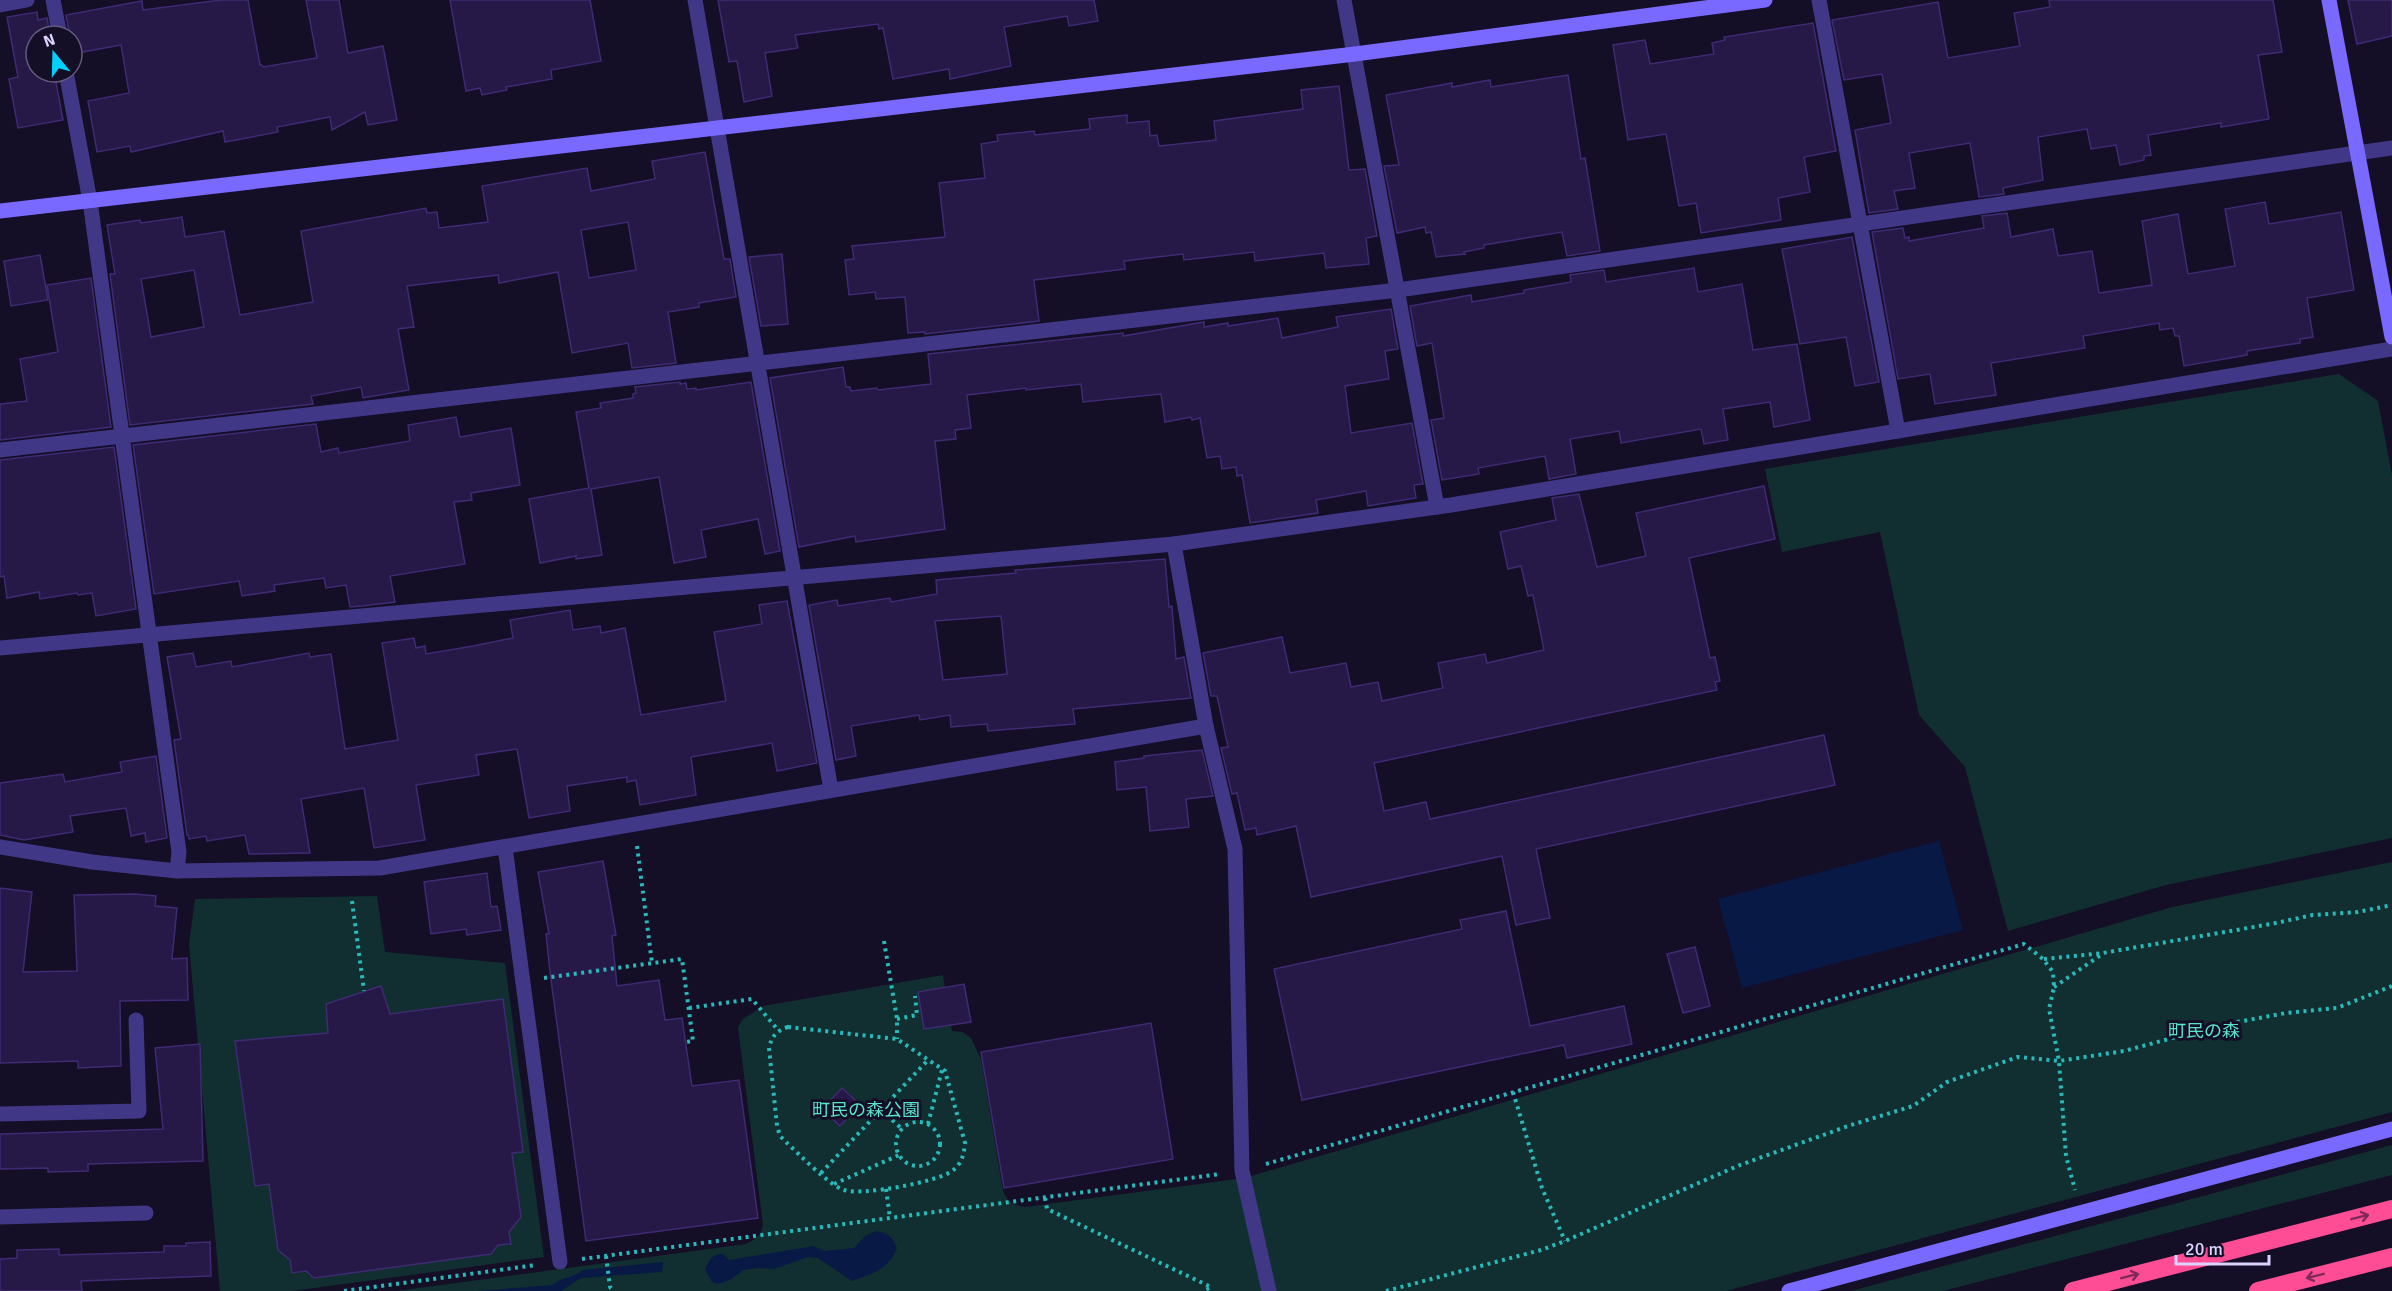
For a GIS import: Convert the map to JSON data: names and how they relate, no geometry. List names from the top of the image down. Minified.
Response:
{"parks":["町民の森","町民の森公園"],"scale_bar":"20 m","north":"top"}
